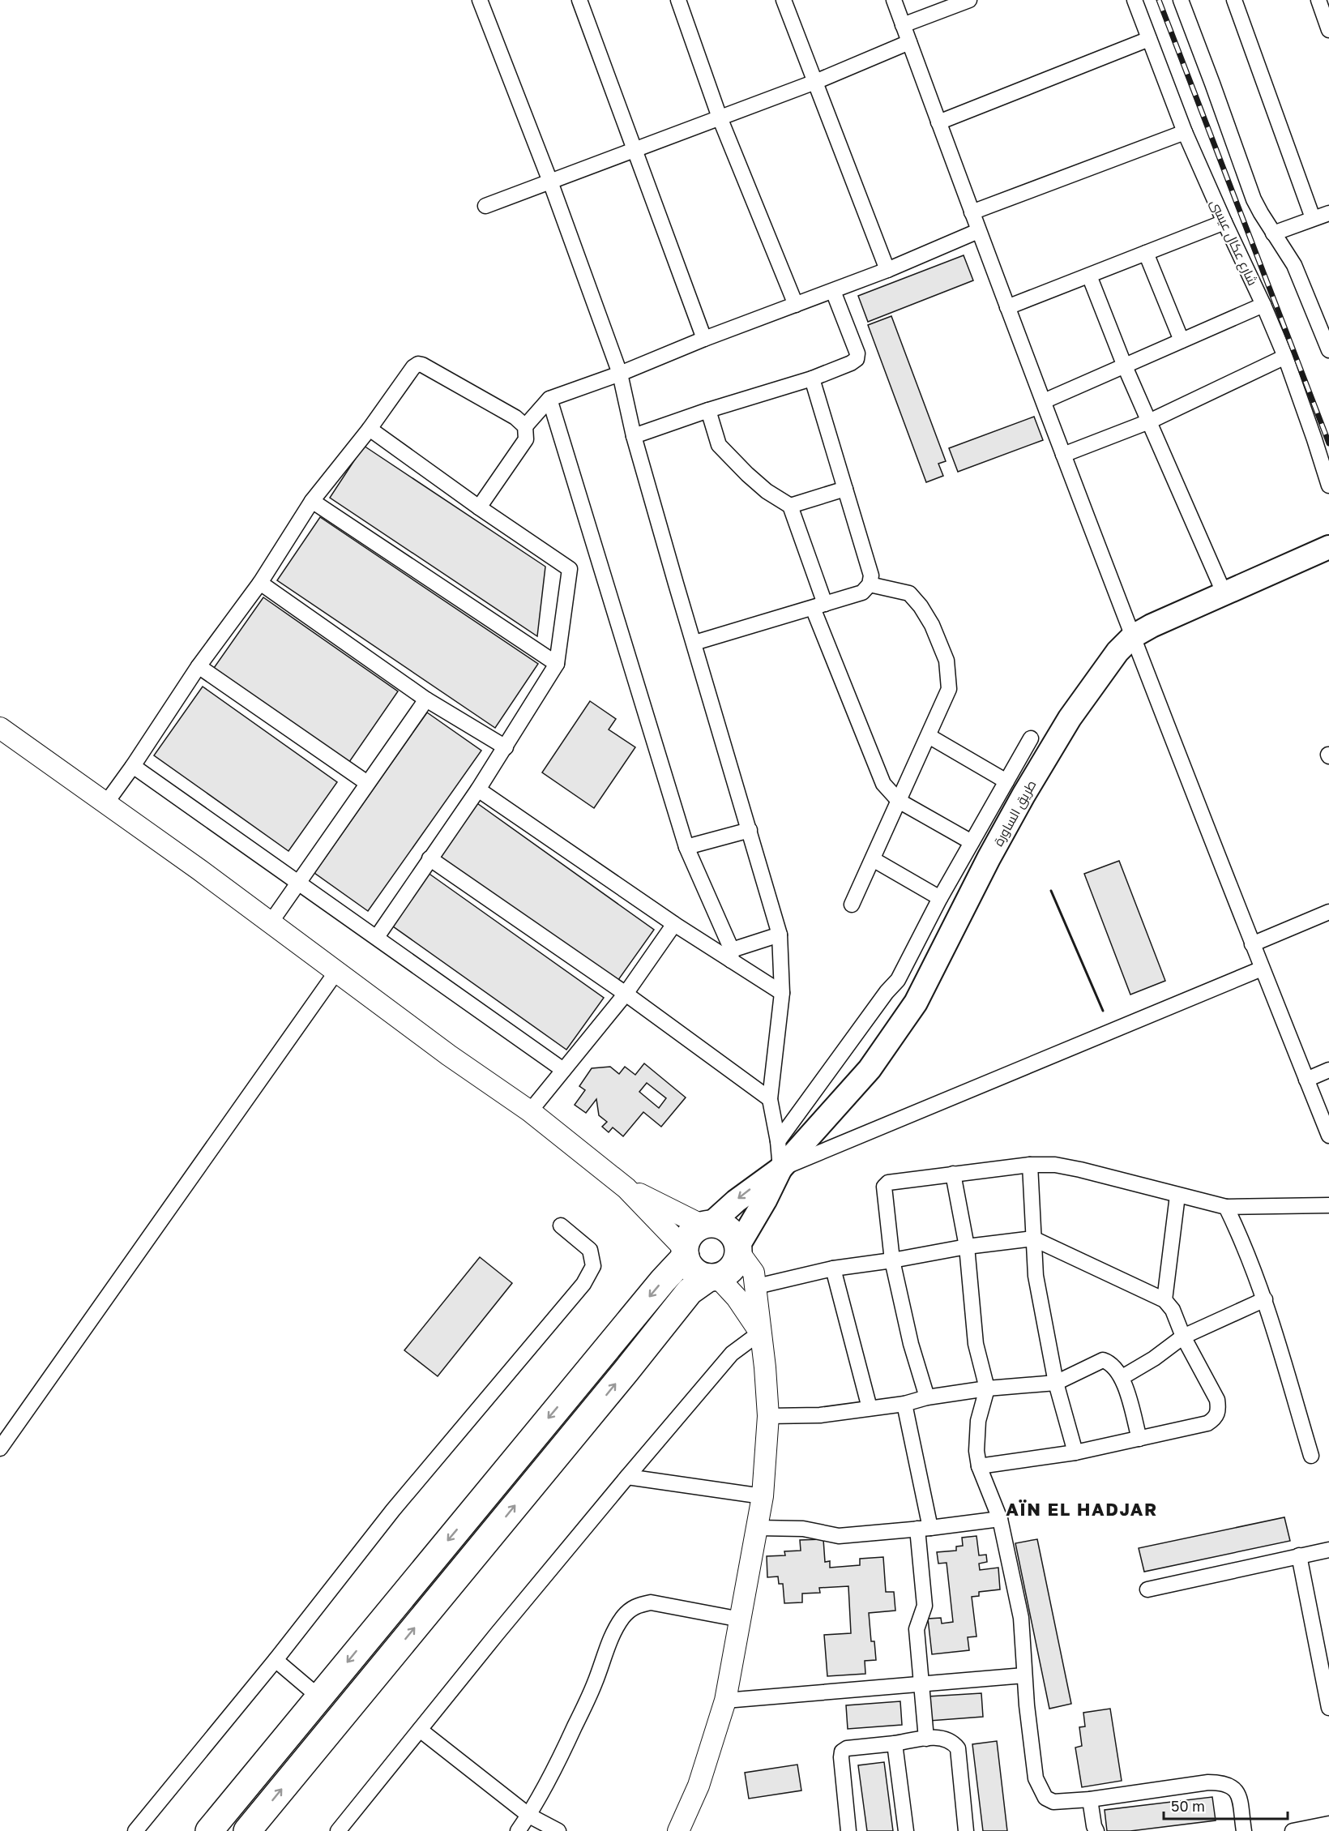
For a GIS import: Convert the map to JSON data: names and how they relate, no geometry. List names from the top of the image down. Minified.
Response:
{"streets":{"main road":["طريق الساورة"],"street":["شارع عكال عيسى"]},"districts":["AÏN EL HADJAR"],"scale_bar":"50 m"}
